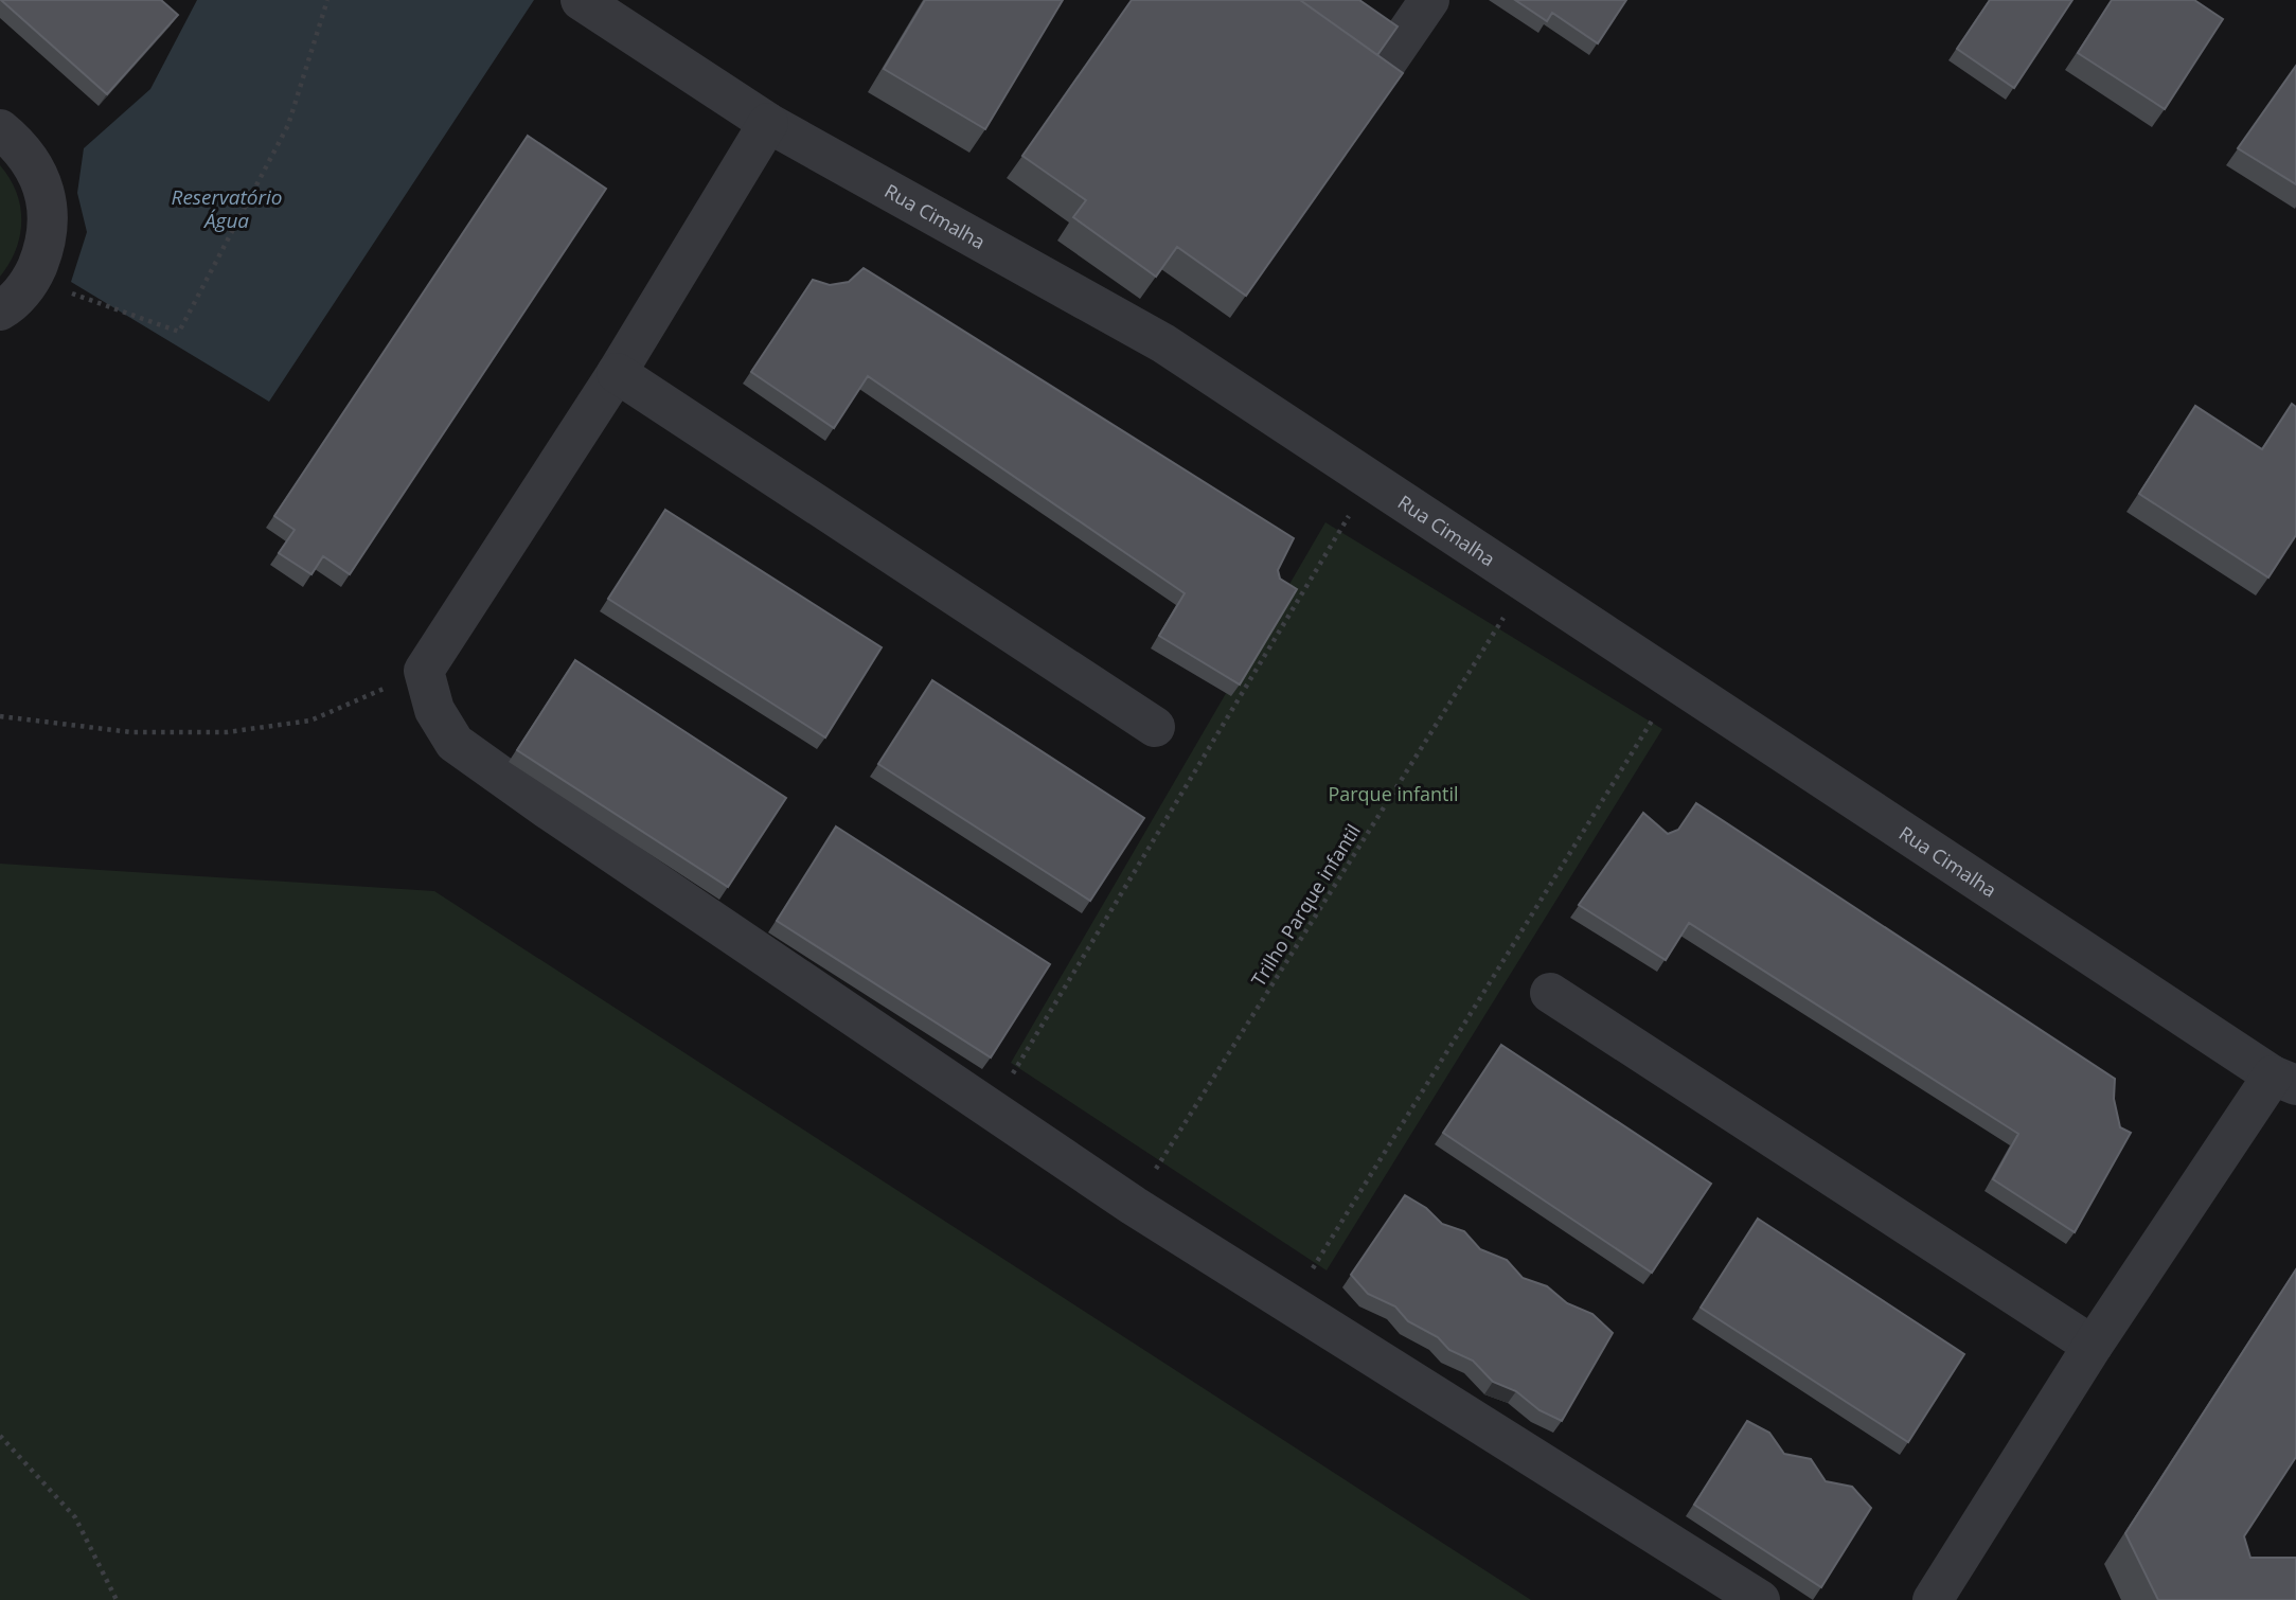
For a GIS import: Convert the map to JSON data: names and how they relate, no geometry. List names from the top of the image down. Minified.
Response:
{"streets":{"street":["Rua Cimalha"],"path":["Trilho Parque infantil"]},"crossings":[["Rua Cimalha","Trilho Parque infantil"]],"water":["Reservatório Água"],"parks":["Parque infantil"]}
